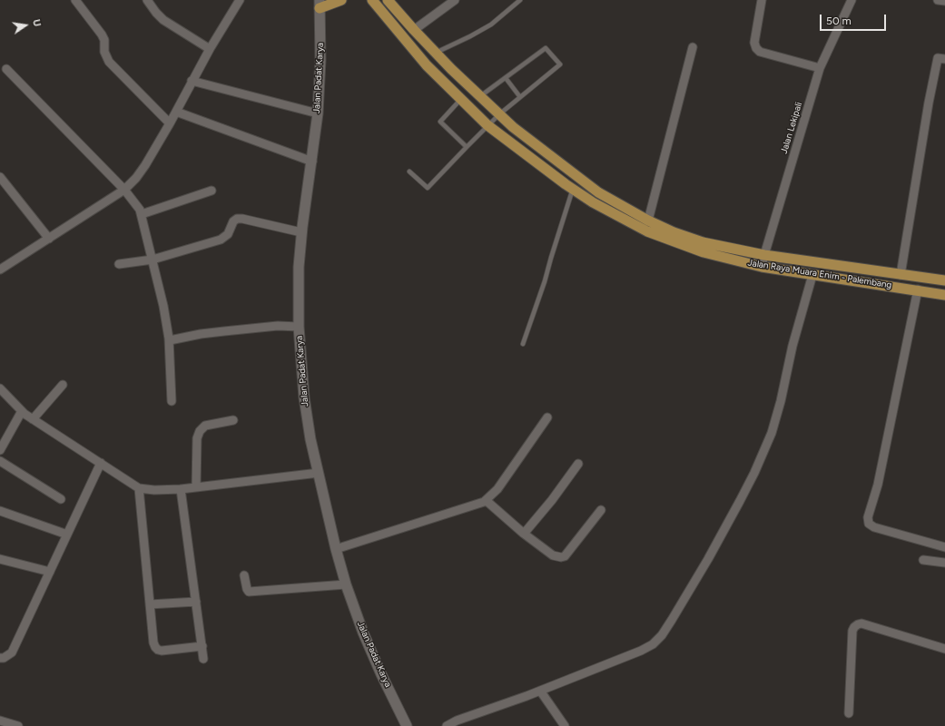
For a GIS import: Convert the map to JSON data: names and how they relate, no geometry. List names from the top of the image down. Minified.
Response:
{"streets":{"main road":["Jalan Raya Muara Enim - Palembang"],"street":["Jalan Padat Karya","Jalan Lekipali"]},"crossings":[["Jalan Lekipali","Jalan Raya Muara Enim - Palembang"]],"scale_bar":"50 m","north":"right"}
